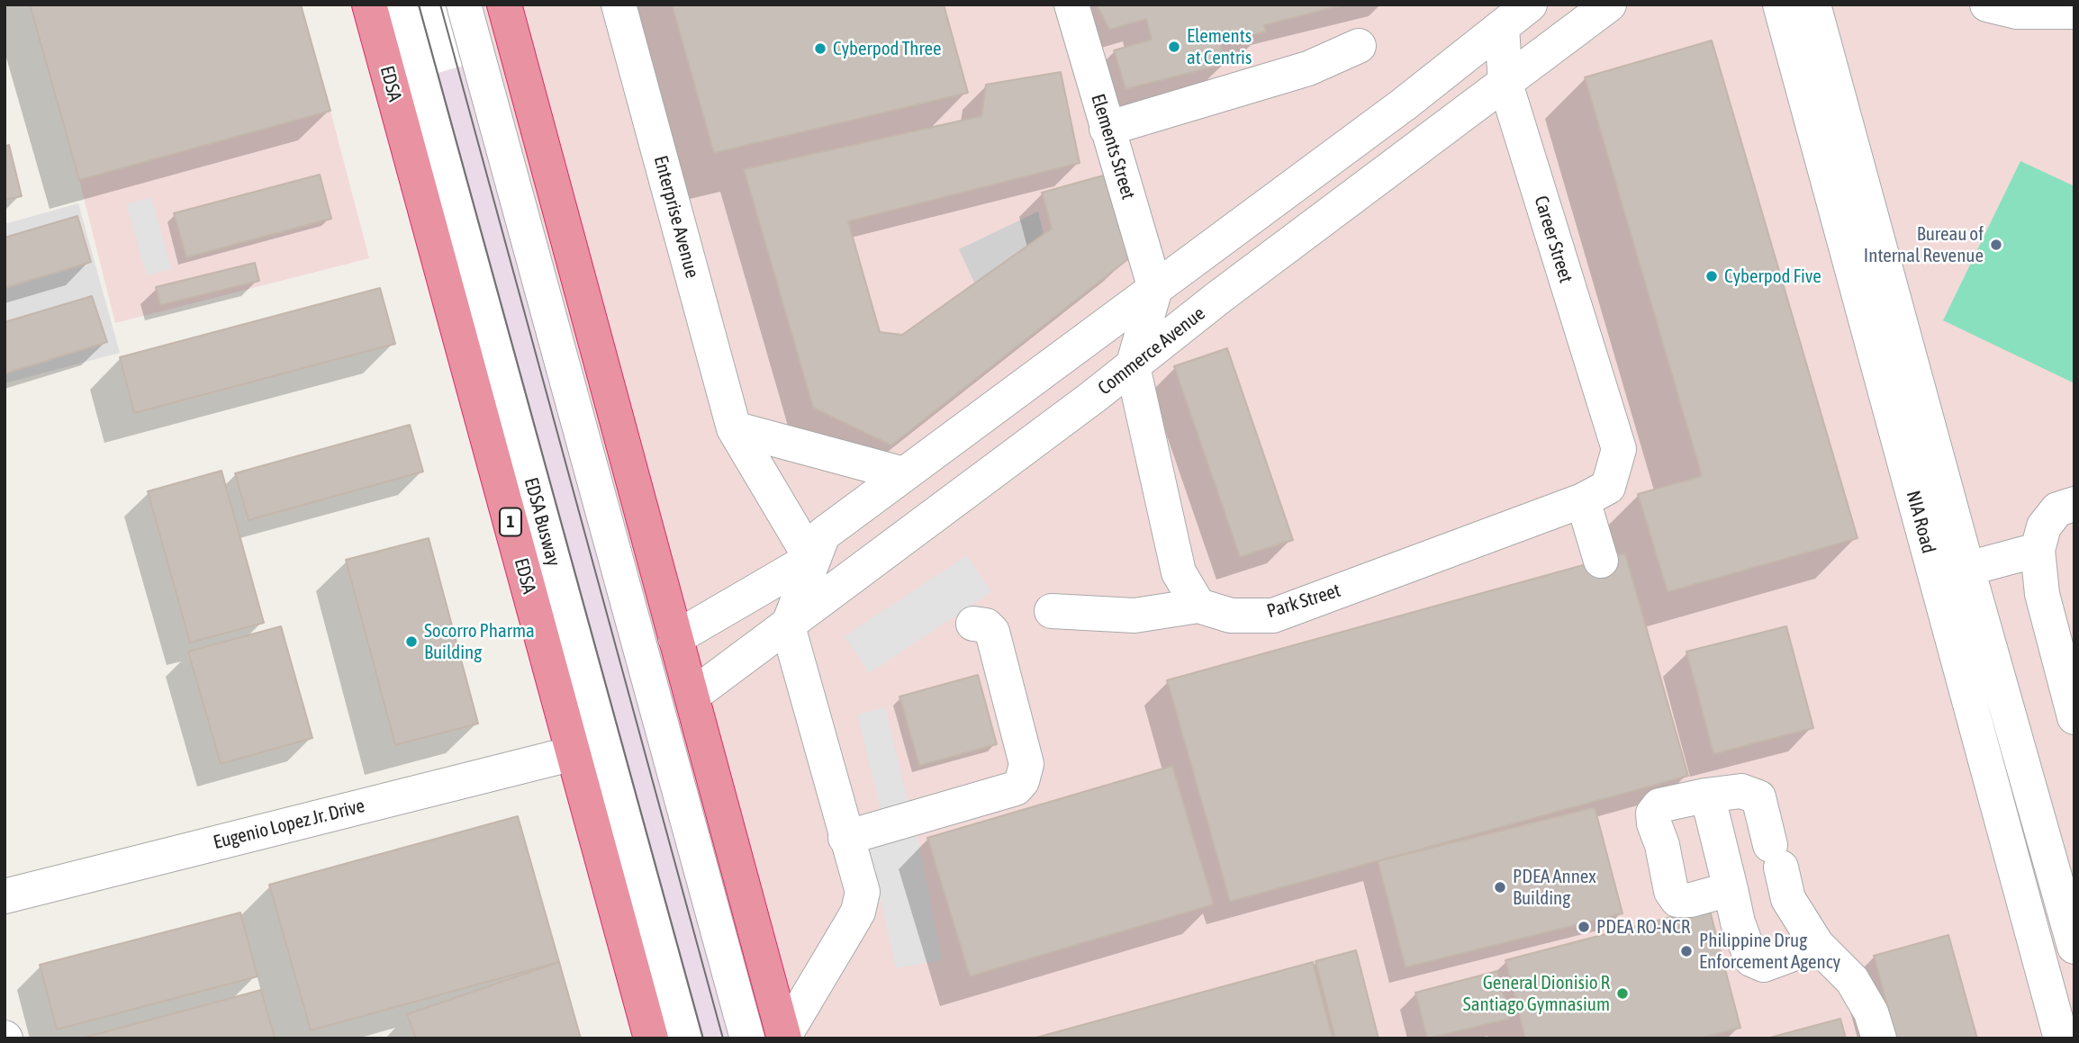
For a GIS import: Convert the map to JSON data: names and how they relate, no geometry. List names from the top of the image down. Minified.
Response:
{"streets":{"highway":["EDSA","1"],"street":["Elements Street","Enterprise Avenue","Career Street","Commerce Avenue","EDSA Busway","NIA Road","Park Street","Eugenio Lopez Jr. Drive"]},"crossings":[["EDSA","Eugenio Lopez Jr. Drive"],["Career Street","Commerce Avenue"],["Career Street","Park Street"]],"places":["Elements at Centris","Cyberpod Three","Bureau of Internal Revenue","Cyberpod Five","Socorro Pharma Building","PDEA Annex Building","PDEA RO-NCR","Philippine Drug Enforcement Agency","General Dionisio R Santiago Gymnasium"]}
